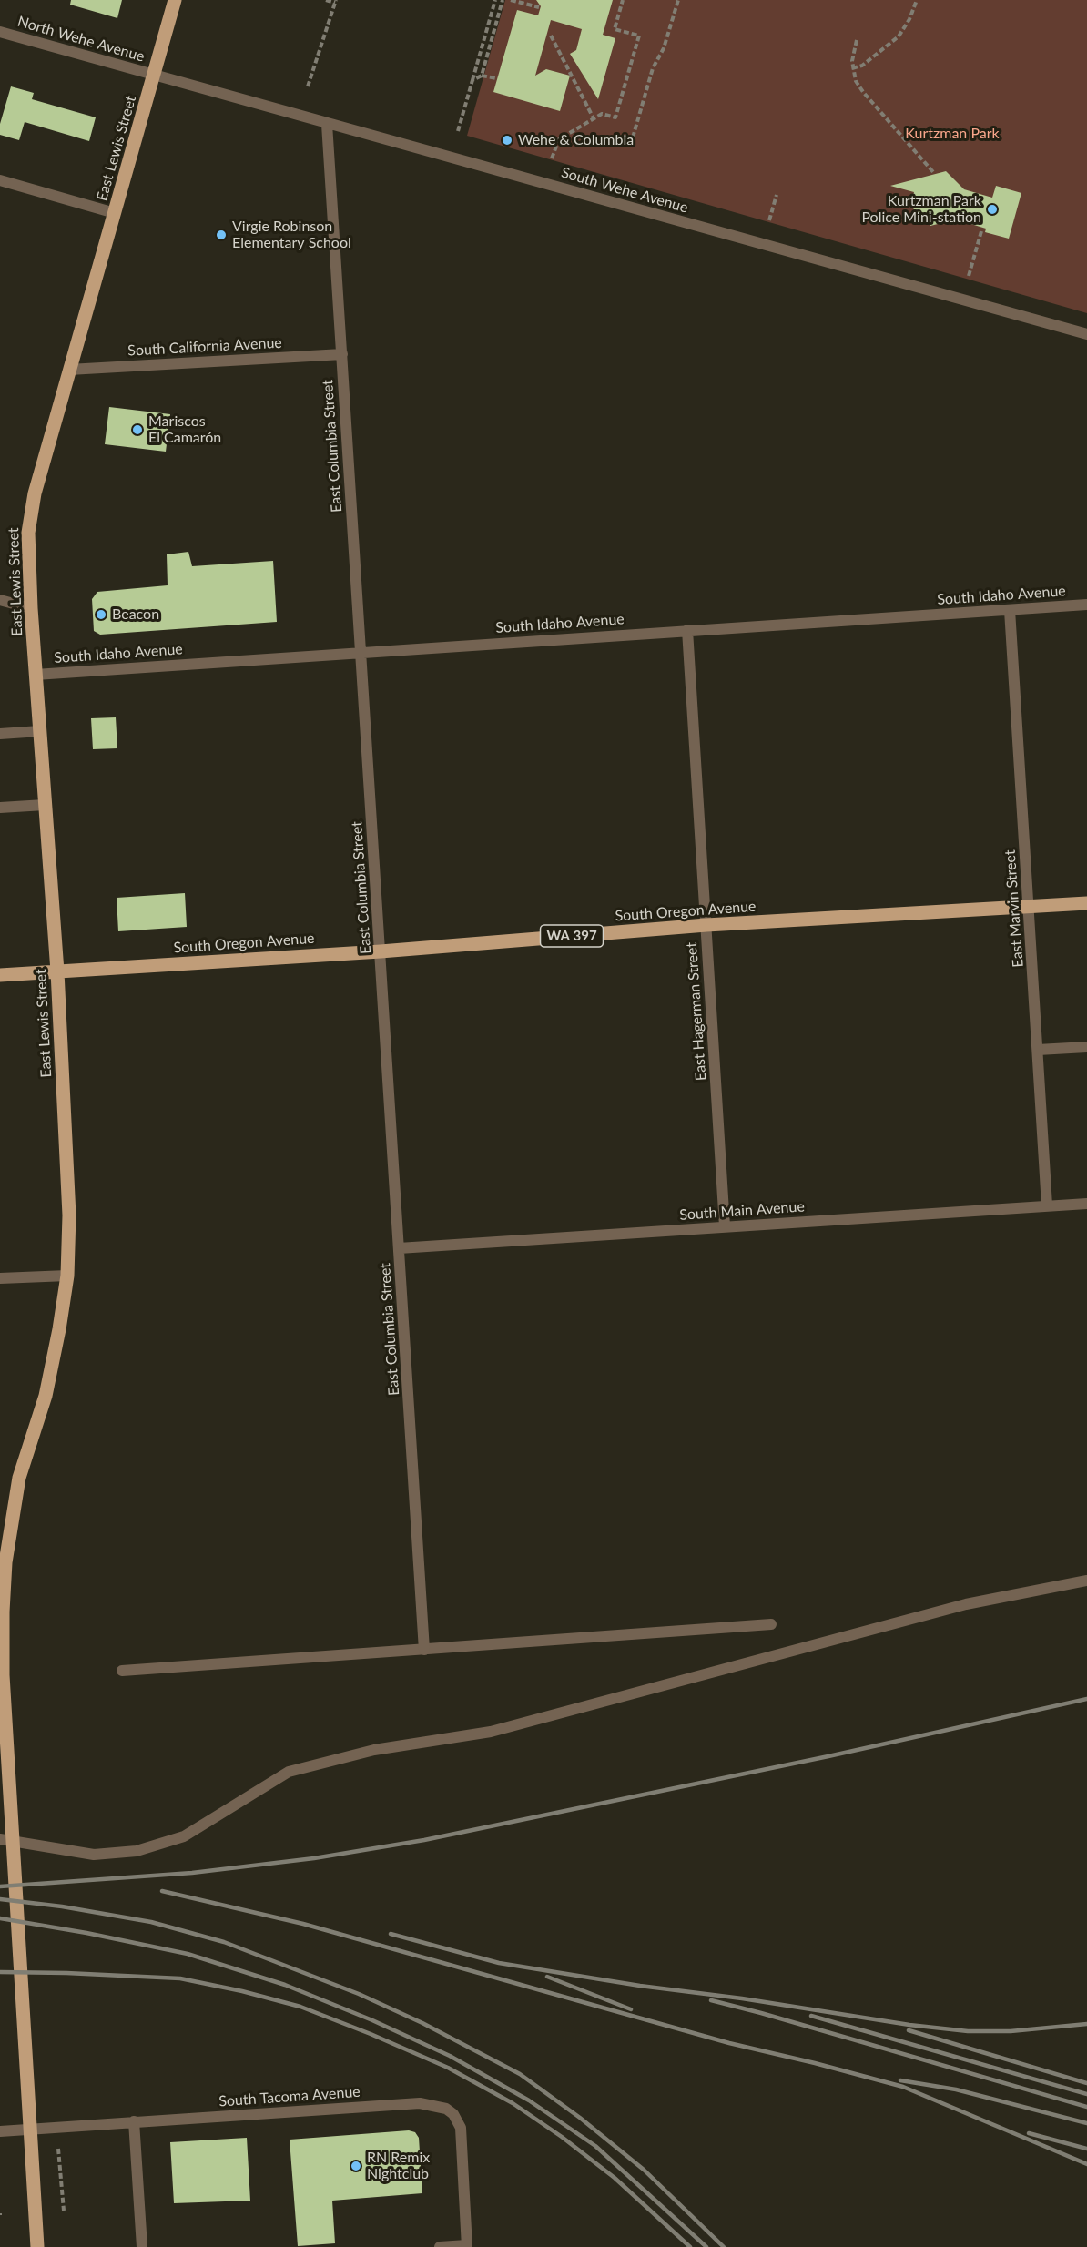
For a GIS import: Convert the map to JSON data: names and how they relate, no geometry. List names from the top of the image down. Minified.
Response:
{"streets":{"main road":["East Lewis Street","South Oregon Avenue","WA 397"],"street":["North Wehe Avenue","South Wehe Avenue","South California Avenue","East Columbia Street","South Idaho Avenue","East Marvin Street","East Hagerman Street","South Main Avenue","South Tacoma Avenue"]},"crossings":[["North Wehe Avenue","East Lewis Street"],["North Wehe Avenue","South Wehe Avenue"],["East Lewis Street","South Wehe Avenue"],["East Lewis Street","South California Avenue"],["East Lewis Street","South Idaho Avenue"],["East Lewis Street","South Oregon Avenue"],["East Lewis Street","WA 397"],["South Wehe Avenue","East Columbia Street"],["South California Avenue","East Columbia Street"],["East Columbia Street","South Idaho Avenue"],["East Columbia Street","South Oregon Avenue"],["East Columbia Street","South Main Avenue"],["South Idaho Avenue","East Marvin Street"],["South Idaho Avenue","East Hagerman Street"],["East Marvin Street","South Oregon Avenue"],["East Marvin Street","South Main Avenue"],["South Oregon Avenue","WA 397"],["South Oregon Avenue","East Hagerman Street"],["East Hagerman Street","South Main Avenue"]],"parks":["Kurtzman Park"],"places":["Wehe & Columbia","Kurtzman Park Police Mini-station","Virgie Robinson Elementary School","Mariscos El Camarón","Beacon","RN Remix Nightclub"]}
